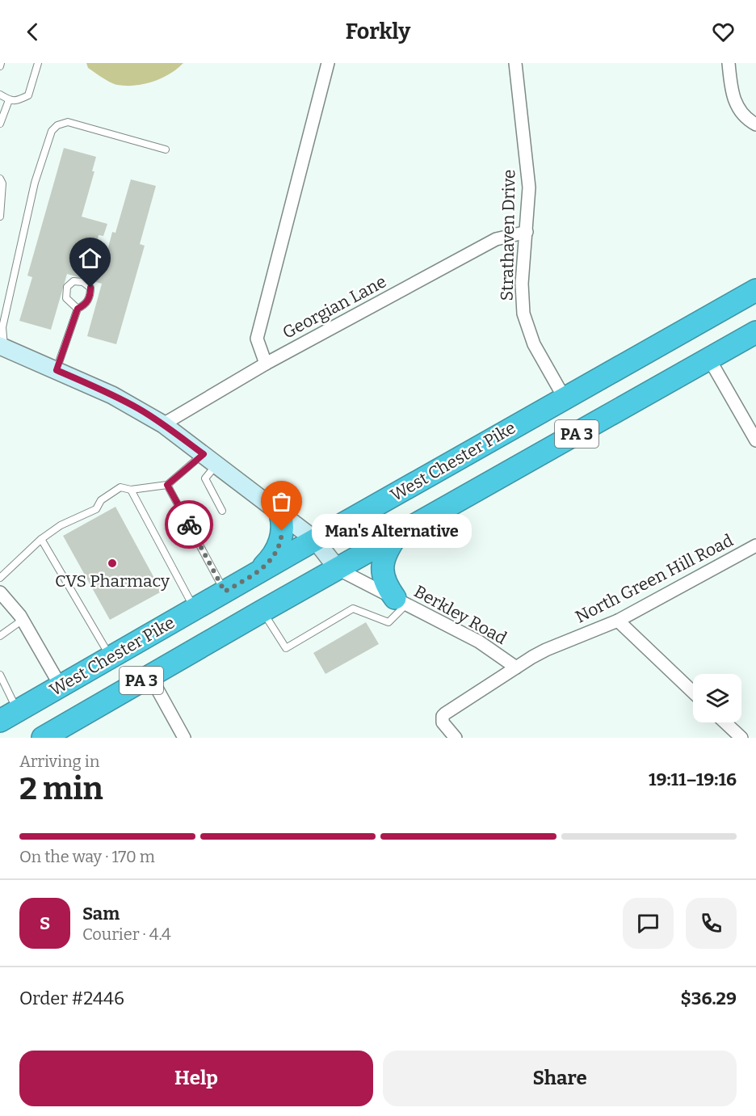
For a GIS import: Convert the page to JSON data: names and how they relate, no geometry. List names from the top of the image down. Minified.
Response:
{"streets":{"highway":["PA 3","West Chester Pike"],"street":["Strathaven Drive","Georgian Lane","North Green Hill Road","Berkley Road"]},"crossings":[["Strathaven Drive","Georgian Lane"],["Strathaven Drive","West Chester Pike"],["PA 3","Berkley Road"],["North Green Hill Road","Berkley Road"]],"places":["Man's Alternative","CVS Pharmacy"],"page":{"header":"Forkly","bubble":"Man's Alternative","heading":["2 min","Arriving in","19:11–19:16"],"panel":["Sam","Courier · 4.4","Order #2446","$36.29"],"bar":"On the way · 170 m","round":"S","buttons":["Help","Share"]}}
